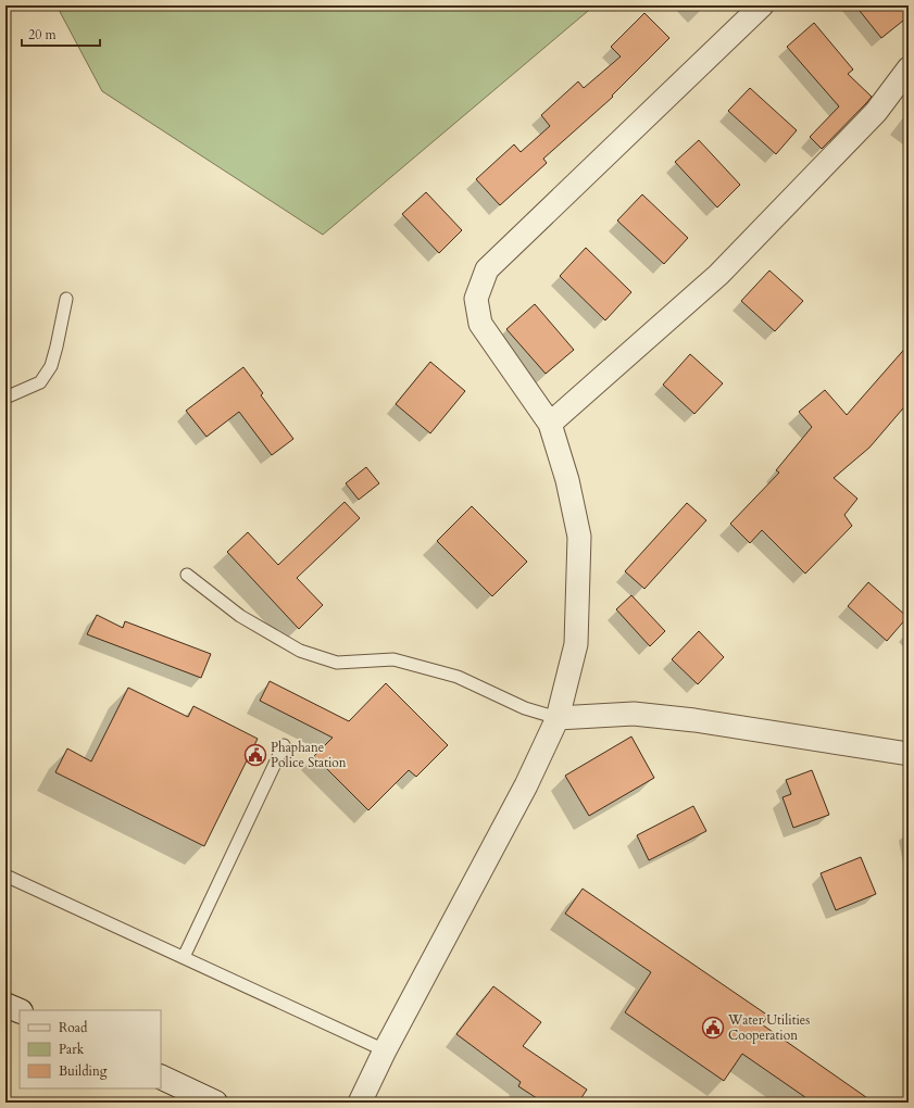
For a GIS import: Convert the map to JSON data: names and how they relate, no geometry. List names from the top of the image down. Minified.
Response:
{"places":{"public building":["Phaphane Police Station","Water Utilities Cooperation"]},"legend":["Road","Park","Building"],"scale_bar":"20 m"}
